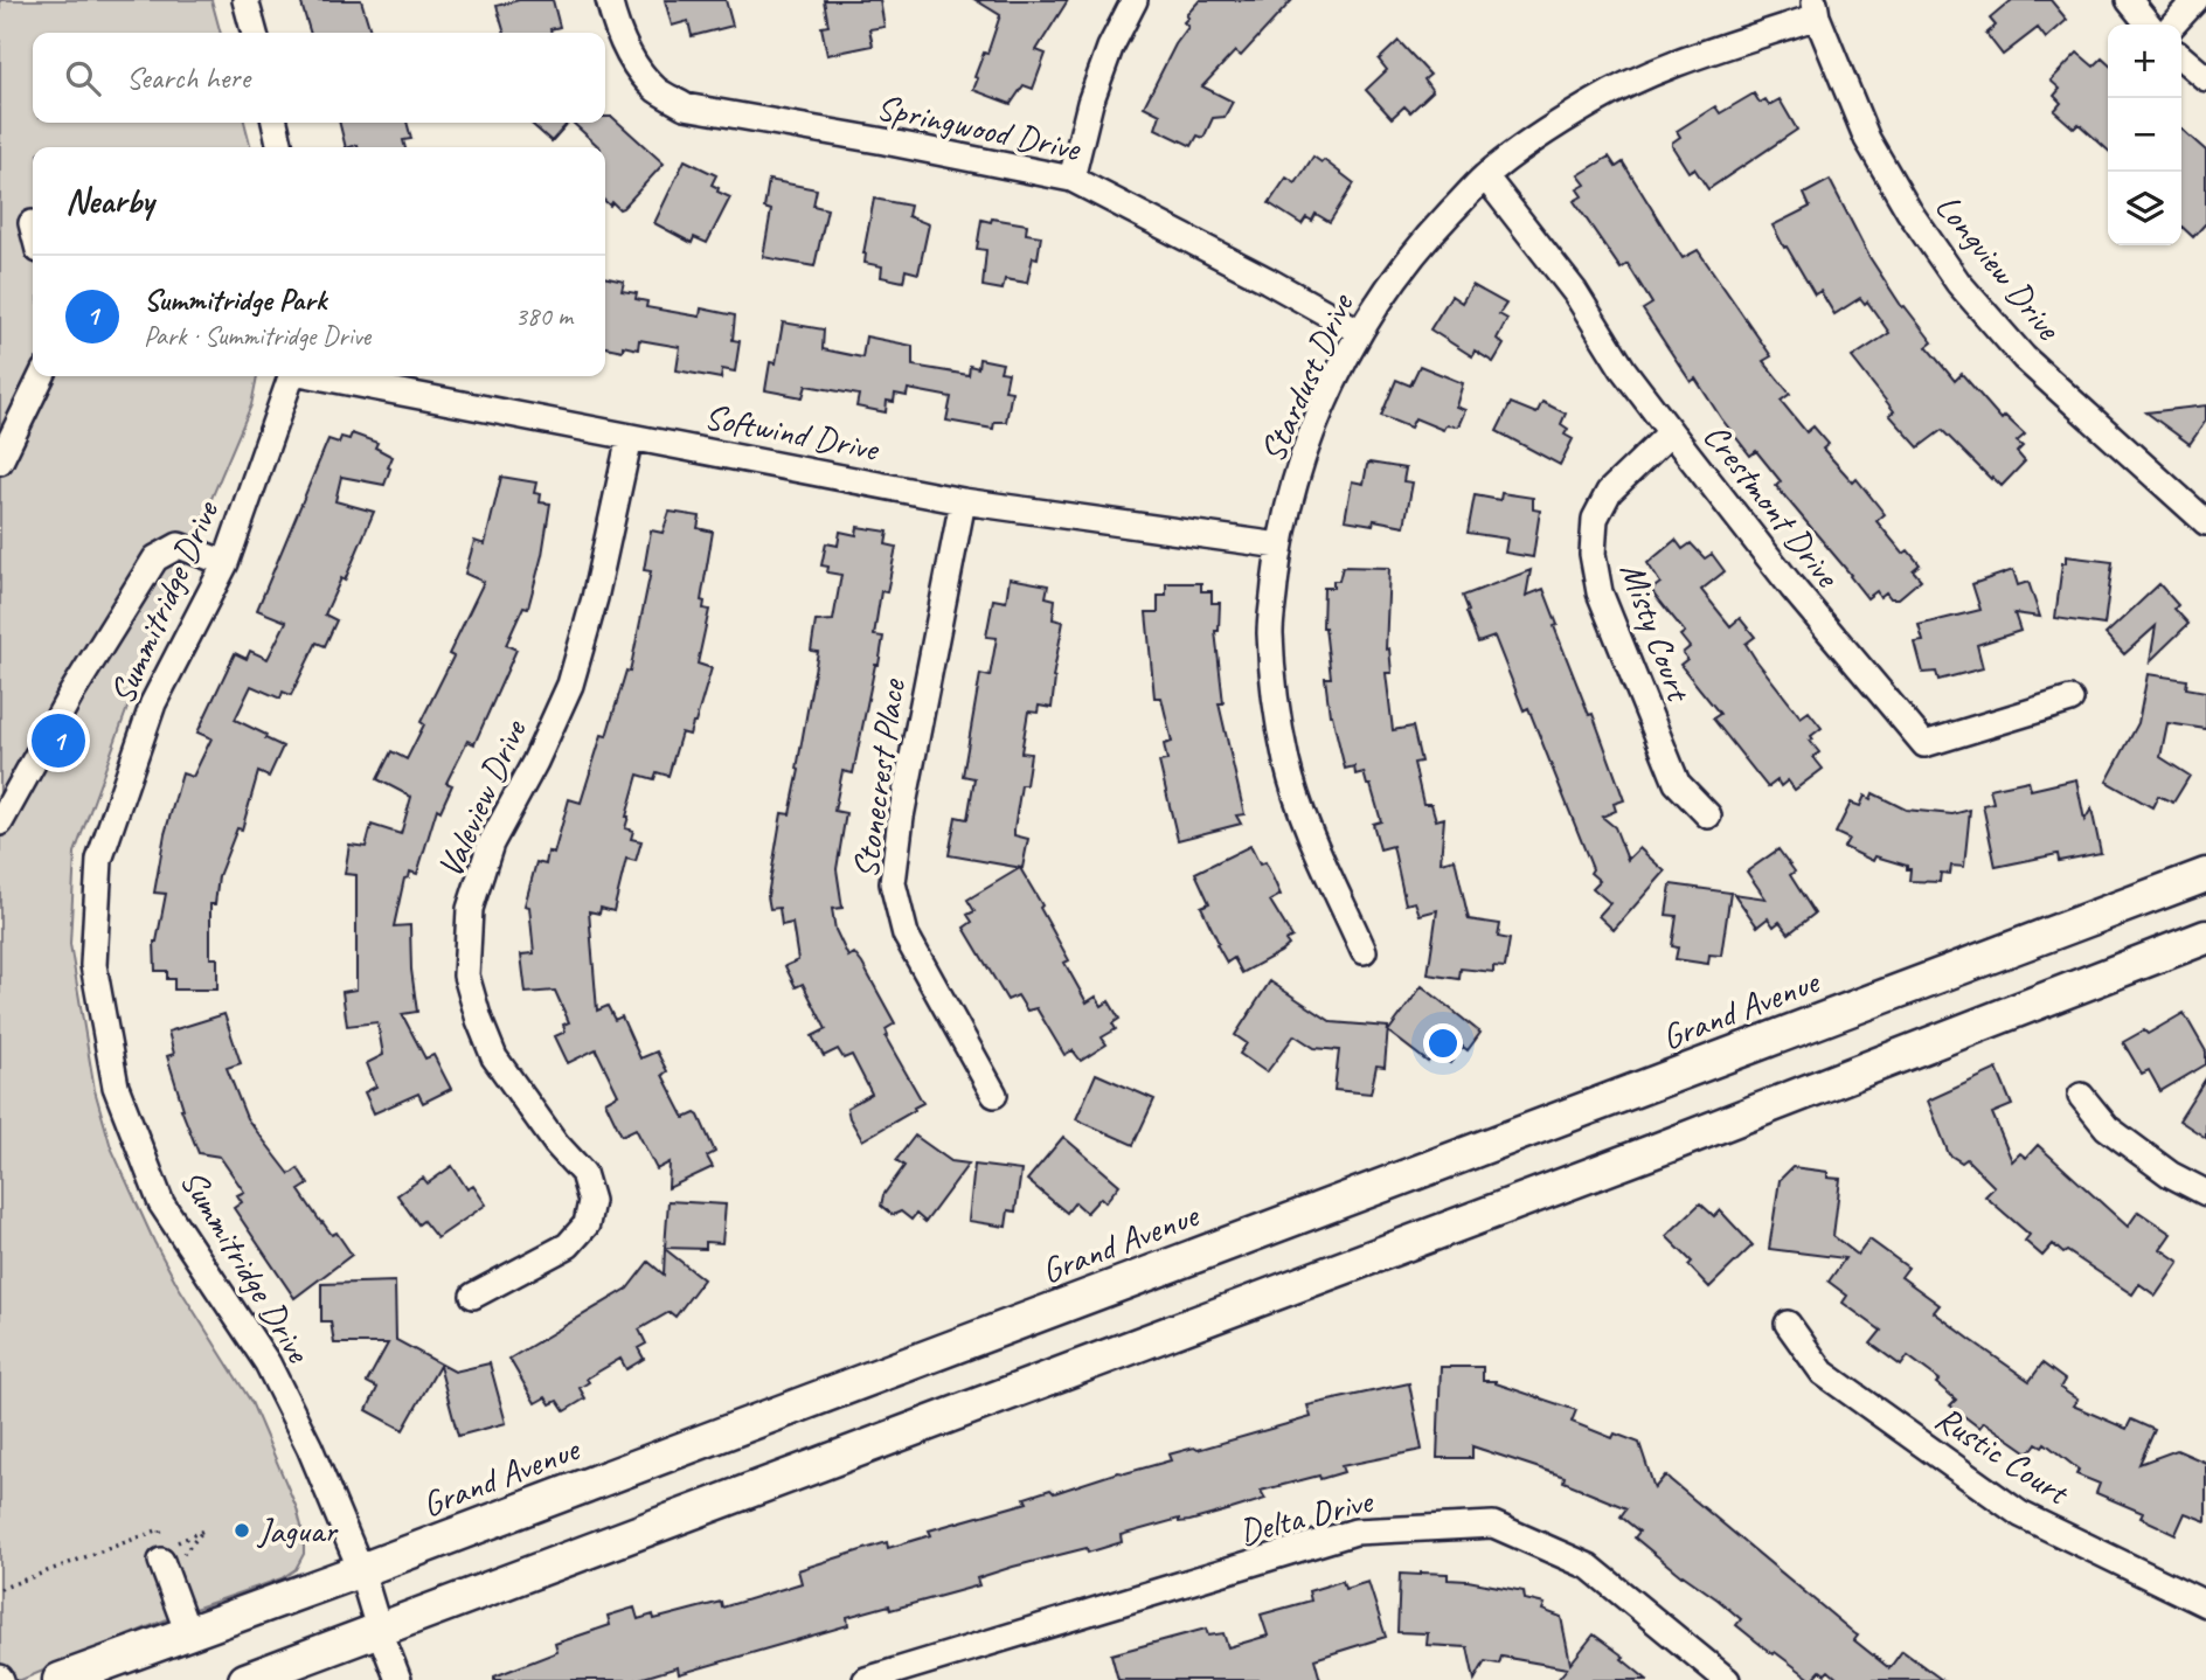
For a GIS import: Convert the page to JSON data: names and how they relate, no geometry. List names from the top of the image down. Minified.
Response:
{"streets":{"main road":["Grand Avenue"],"street":["Springwood Drive","Longview Drive","Stardust Drive","Softwind Drive","Crestmont Drive","Summitridge Drive","Misty Court","Stonecrest Place","Valeview Drive","Rustic Court","Delta Drive"]},"crossings":[["Springwood Drive","Stardust Drive"],["Longview Drive","Stardust Drive"],["Stardust Drive","Softwind Drive"],["Stardust Drive","Crestmont Drive"],["Softwind Drive","Stonecrest Place"],["Softwind Drive","Valeview Drive"],["Crestmont Drive","Misty Court"],["Summitridge Drive","Grand Avenue"]],"places":["Jaguar"],"page":{"map_buttons":["+","−"],"search":"Search here","heading":"Nearby","list":[{"mark":"1","name":"Summitridge Park","note":"Park · Summitridge Drive","value":"380 m"}],"pins":"1"}}
